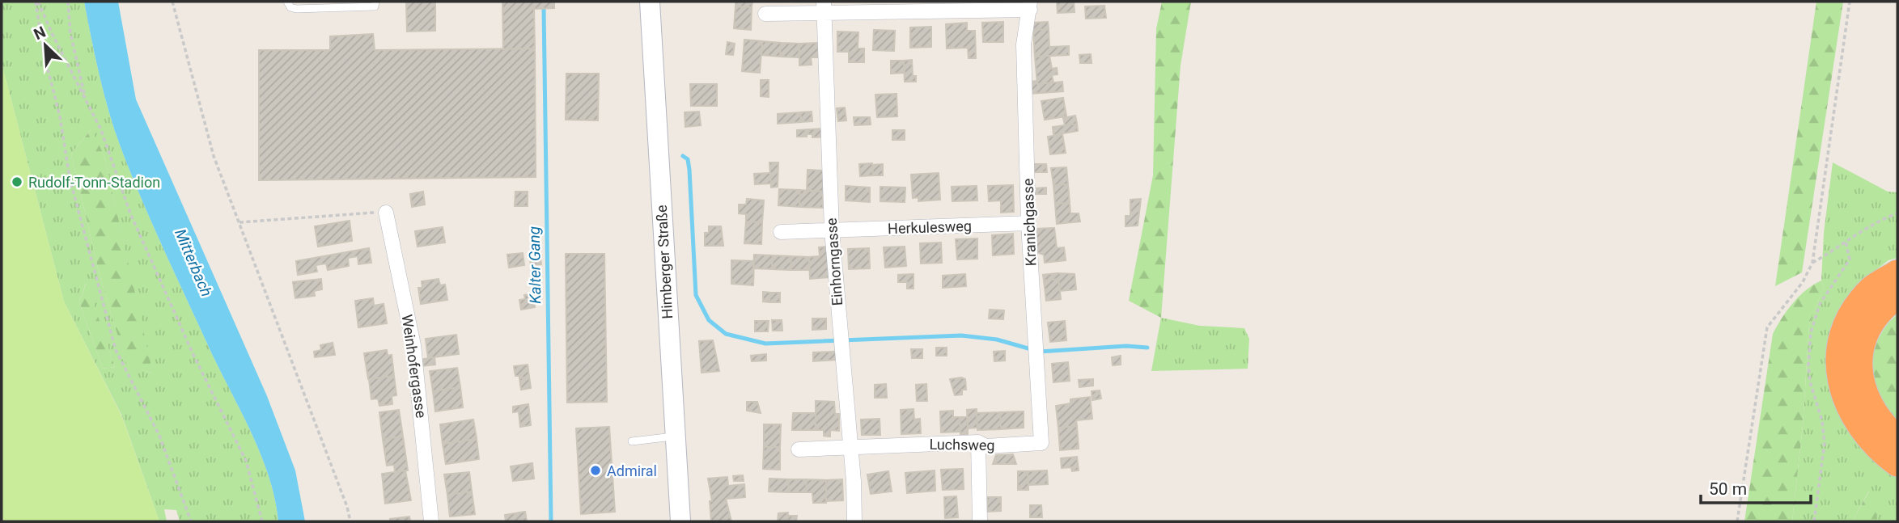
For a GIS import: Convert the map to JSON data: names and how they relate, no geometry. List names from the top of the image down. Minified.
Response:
{"streets":{"main road":["Himberger Straße"],"street":["Kranichgasse","Herkulesweg","Einhorngasse","Weinhofergasse","Luchsweg"]},"crossings":[["Kranichgasse","Herkulesweg"],["Kranichgasse","Luchsweg"],["Herkulesweg","Einhorngasse"],["Einhorngasse","Luchsweg"]],"water":["Mitterbach","Kalter Gang"],"places":["Rudolf-Tonn-Stadion","Admiral"],"scale_bar":"50 m","north":"top left"}
